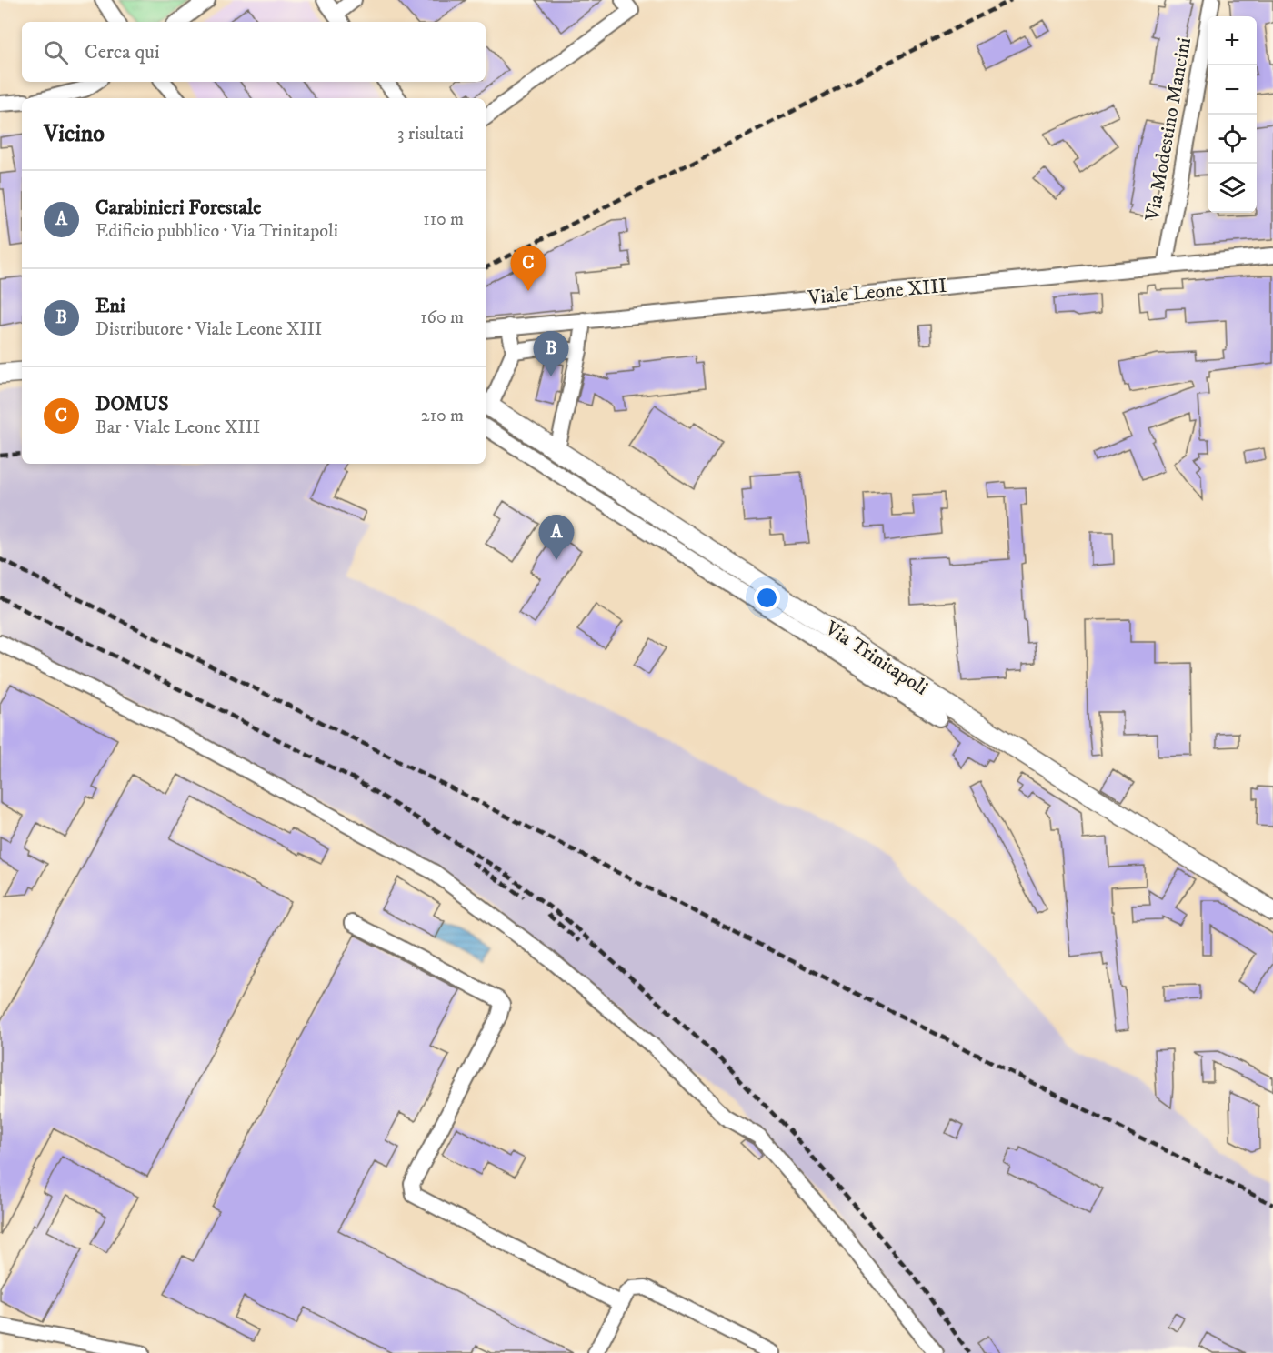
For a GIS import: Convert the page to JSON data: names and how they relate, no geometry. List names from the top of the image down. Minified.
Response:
{"streets":{"main road":["Via Trinitapoli"],"street":["Via Modestino Mancini","Viale Leone XIII"]},"crossings":[["Via Modestino Mancini","Viale Leone XIII"]],"page":{"map_buttons":["+","−"],"search":"Cerca qui","heading":["Vicino","3 risultati"],"list":[{"mark":"A","name":"Carabinieri Forestale","note":"Edificio pubblico · Via Trinitapoli","value":"110 m"},{"mark":"B","name":"Eni","note":"Distributore · Viale Leone XIII","value":"160 m"},{"mark":"C","name":"DOMUS","note":"Bar · Viale Leone XIII","value":"210 m"}],"pins":["C","B","A"]}}
